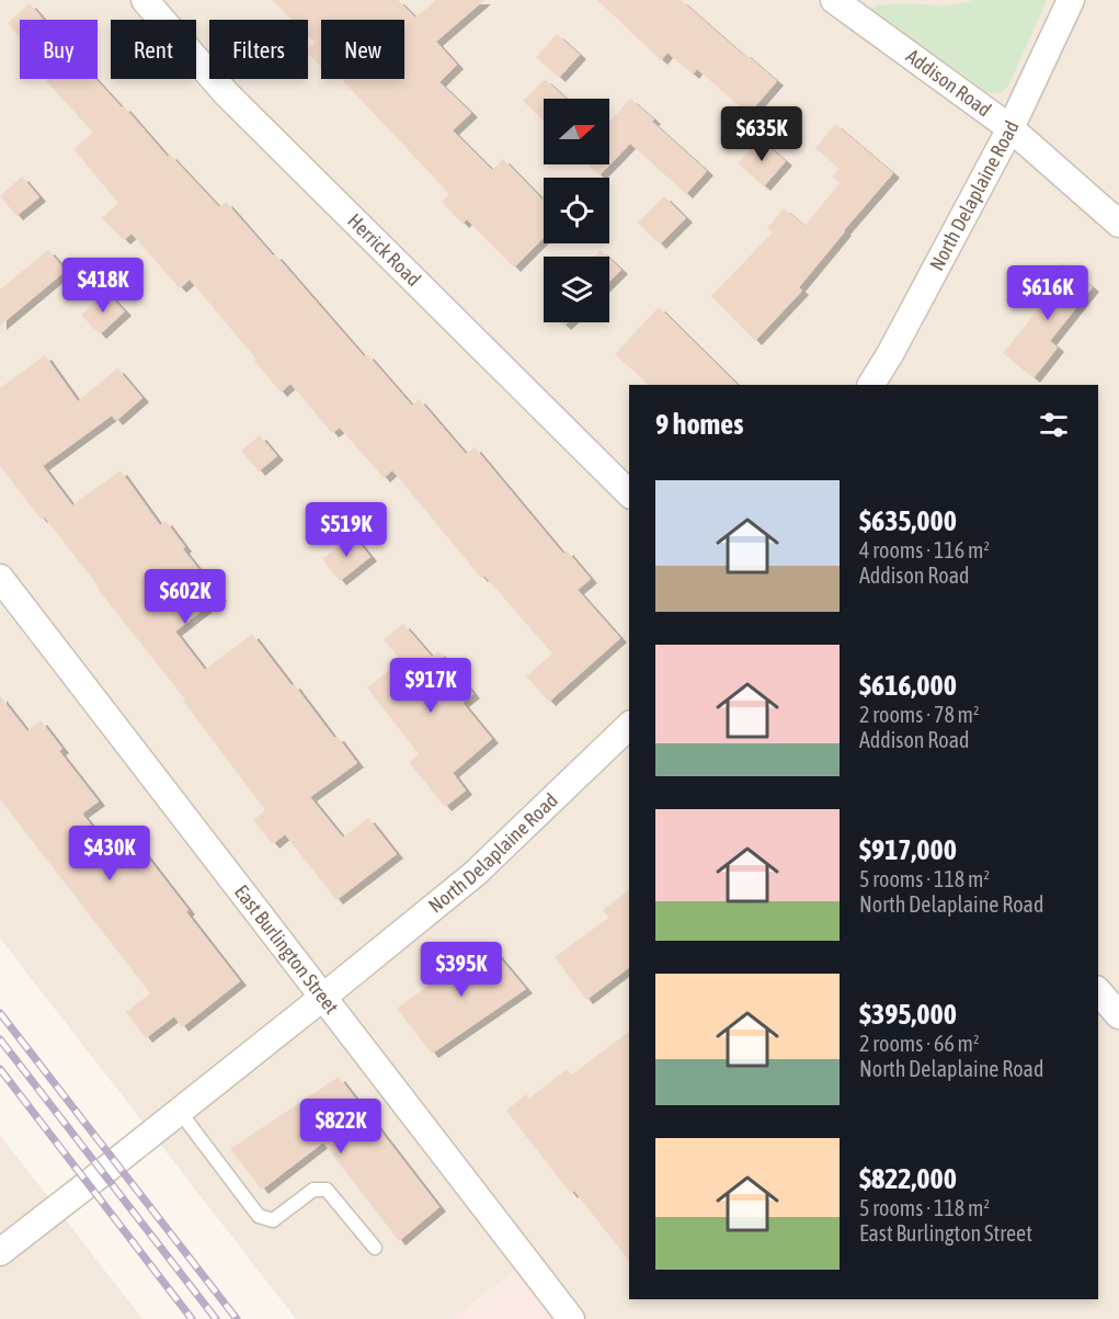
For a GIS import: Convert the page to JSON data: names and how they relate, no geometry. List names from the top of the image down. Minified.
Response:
{"streets":{"street":["Addison Road","North Delaplaine Road","Herrick Road","East Burlington Street"]},"crossings":[["Addison Road","North Delaplaine Road"],["North Delaplaine Road","East Burlington Street"]],"north":"right","page":{"chip":["Buy","Rent","Filters","New"],"price":["$635K","$418K","$616K","$519K","$602K","$917K","$430K","$395K","$822K"],"heading":"9 homes","list":[{"name":"$635,000","note":"4 rooms · 116 m² · Addison Road"},{"name":"$616,000","note":"2 rooms · 78 m² · Addison Road"},{"name":"$917,000","note":"5 rooms · 118 m² · North Delaplaine Road"},{"name":"$395,000","note":"2 rooms · 66 m² · North Delaplaine Road"},{"name":"$822,000","note":"5 rooms · 118 m² · East Burlington Street"}]}}
